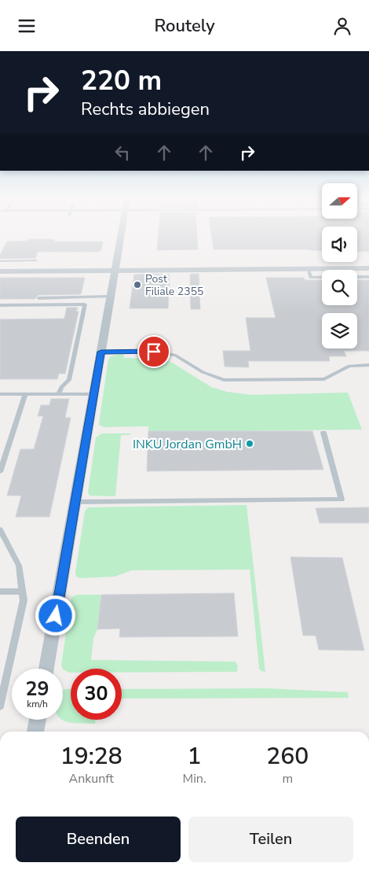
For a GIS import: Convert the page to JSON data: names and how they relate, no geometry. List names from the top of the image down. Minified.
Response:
{"places":["Post Filiale 2355","INKU Jordan GmbH"],"north":"right","page":{"header":"Routely","turn":["220 m","Rechts abbiegen"],"speed":"29 km/h","limit":"30","eta":["19:28","Ankunft","1","Min.","260","m"],"buttons":["Beenden","Teilen"]}}
